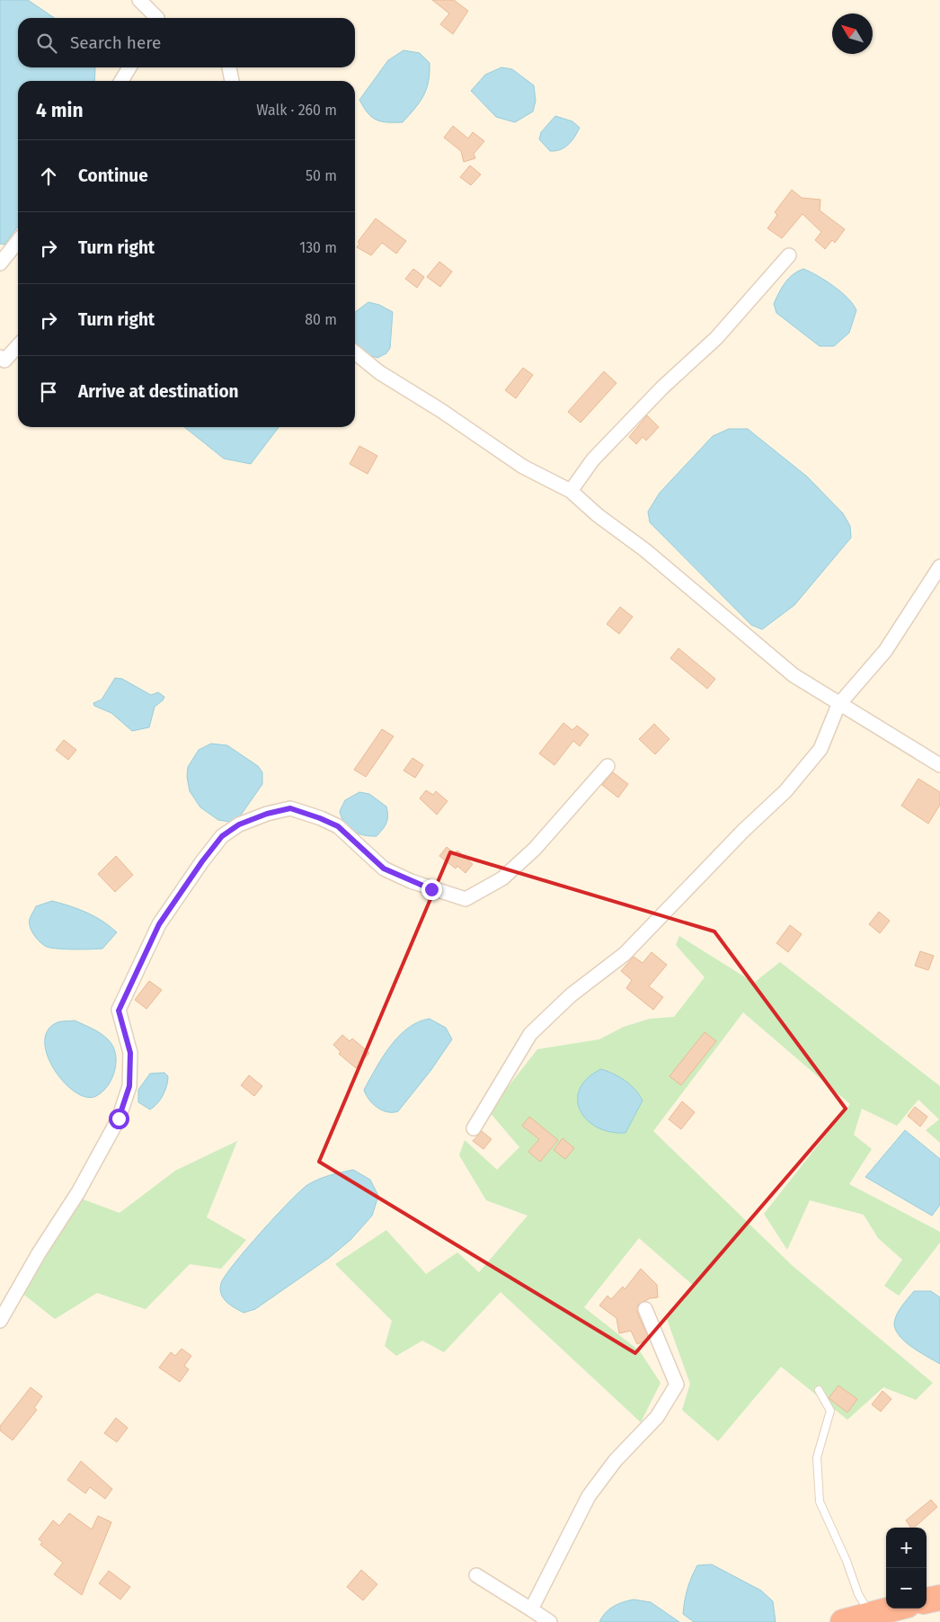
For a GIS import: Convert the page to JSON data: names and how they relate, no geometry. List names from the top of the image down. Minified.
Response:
{"north":"top left","page":{"search":"Search here","heading":["4 min","Walk · 260 m"],"list":[["Continue","50 m"],["Turn right","130 m"],["Turn right","80 m"],"Arrive at destination"],"map_buttons":["+","−"]}}
